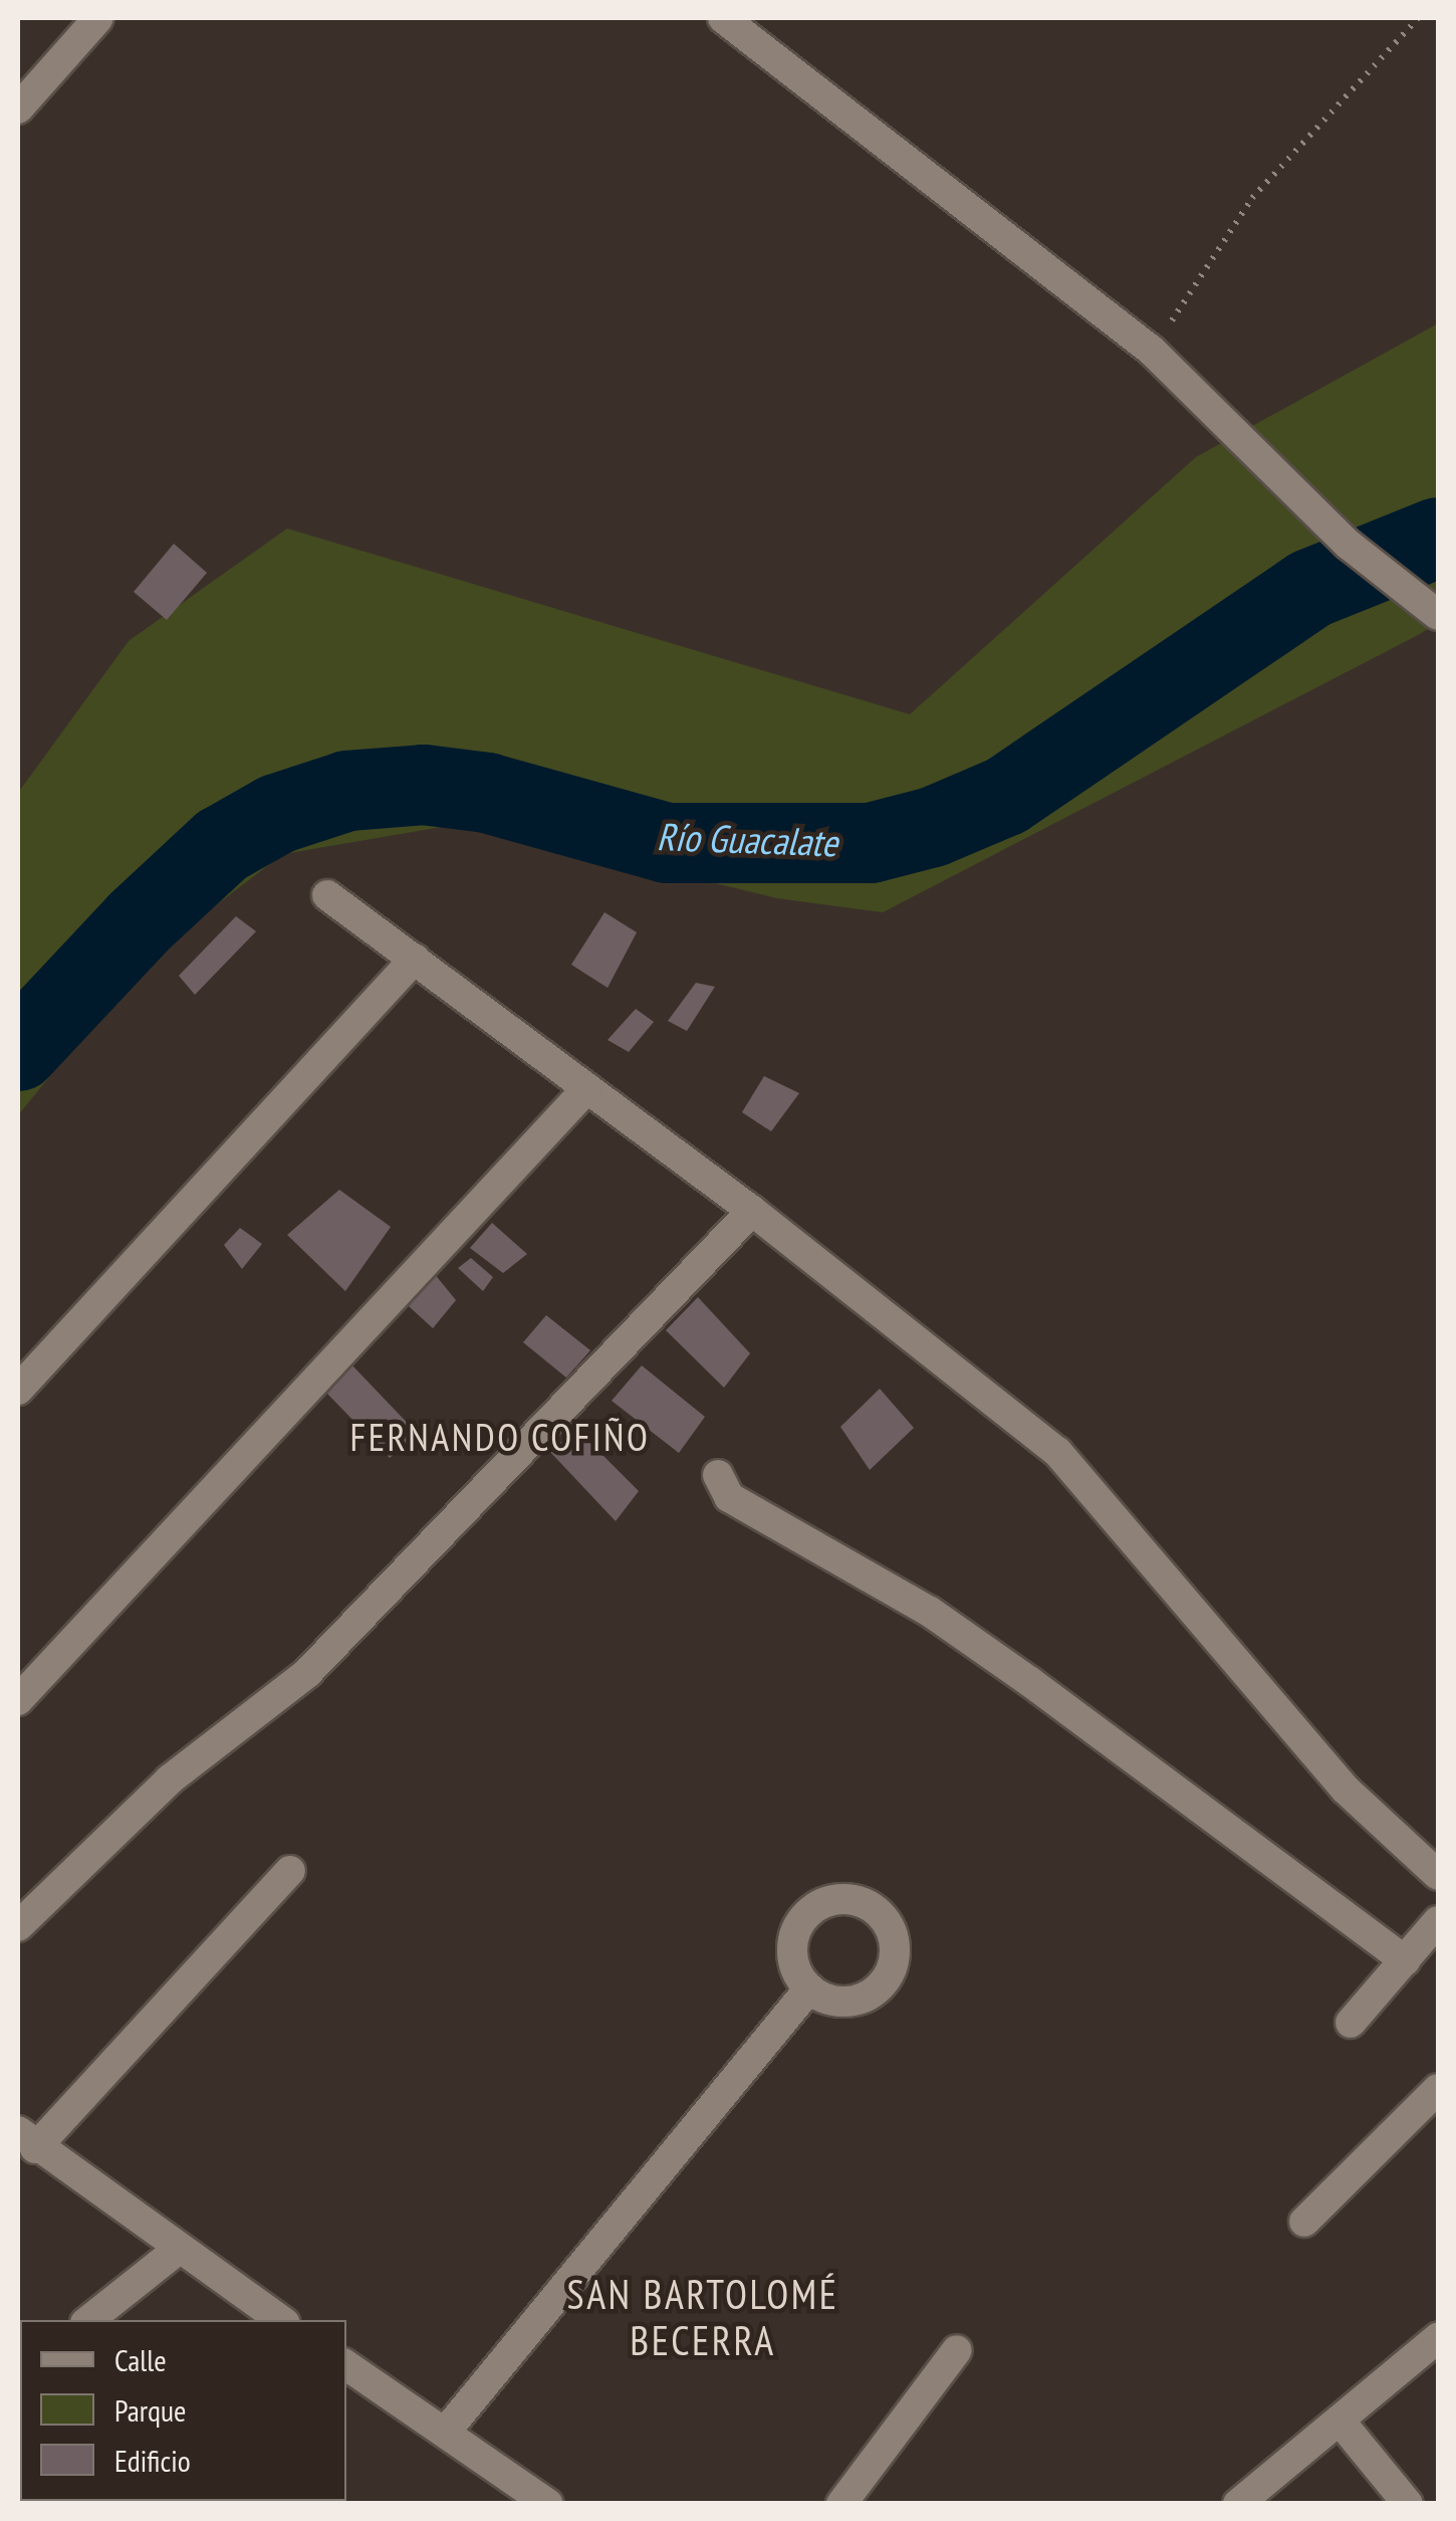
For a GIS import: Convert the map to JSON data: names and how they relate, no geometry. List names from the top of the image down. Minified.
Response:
{"districts":["FERNANDO COFIÑO","SAN BARTOLOMÉ BECERRA"],"water":["Río Guacalate"],"legend":["Calle","Parque","Edificio"]}
